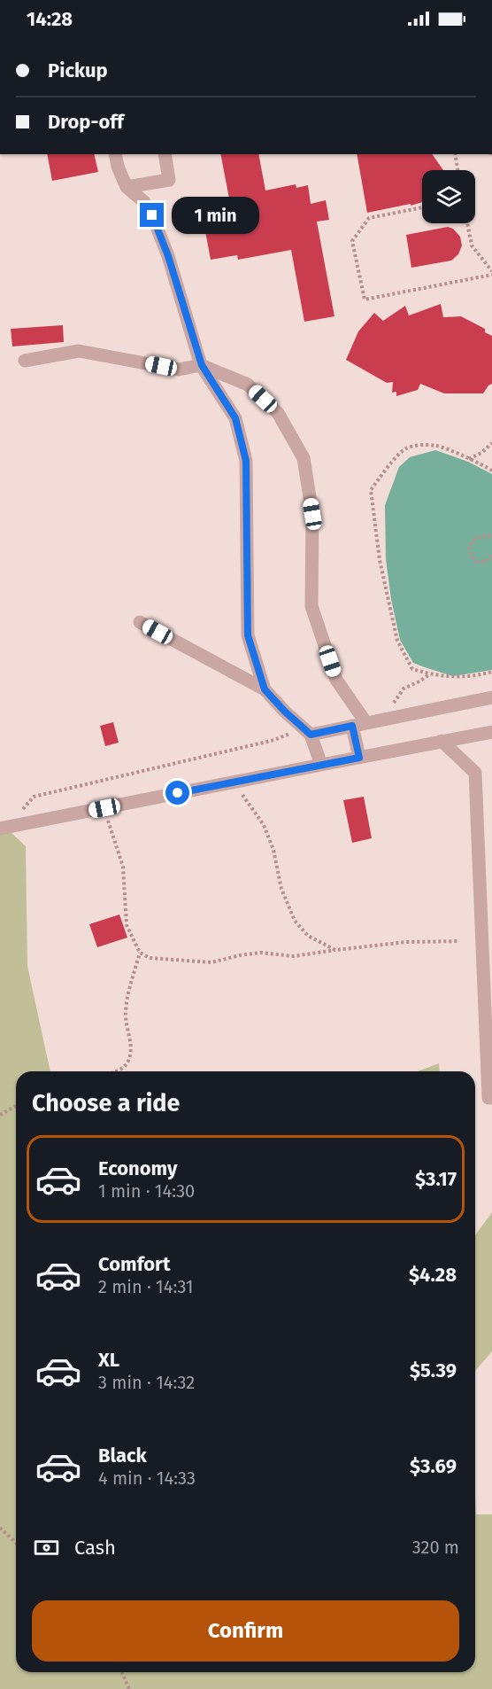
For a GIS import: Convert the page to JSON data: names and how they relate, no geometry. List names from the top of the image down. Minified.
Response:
{"page":{"status":"14:28","banner":["Pickup","Drop-off"],"bubble":"1 min","heading":"Choose a ride","list":[{"name":"Economy","note":"1 min · 14:30","value":"$3.17"},{"name":"Comfort","note":"2 min · 14:31","value":"$4.28"},{"name":"XL","note":"3 min · 14:32","value":"$5.39"},{"name":"Black","note":"4 min · 14:33","value":"$3.69"}],"pay":["Cash","320 m"],"buttons":"Confirm"}}
